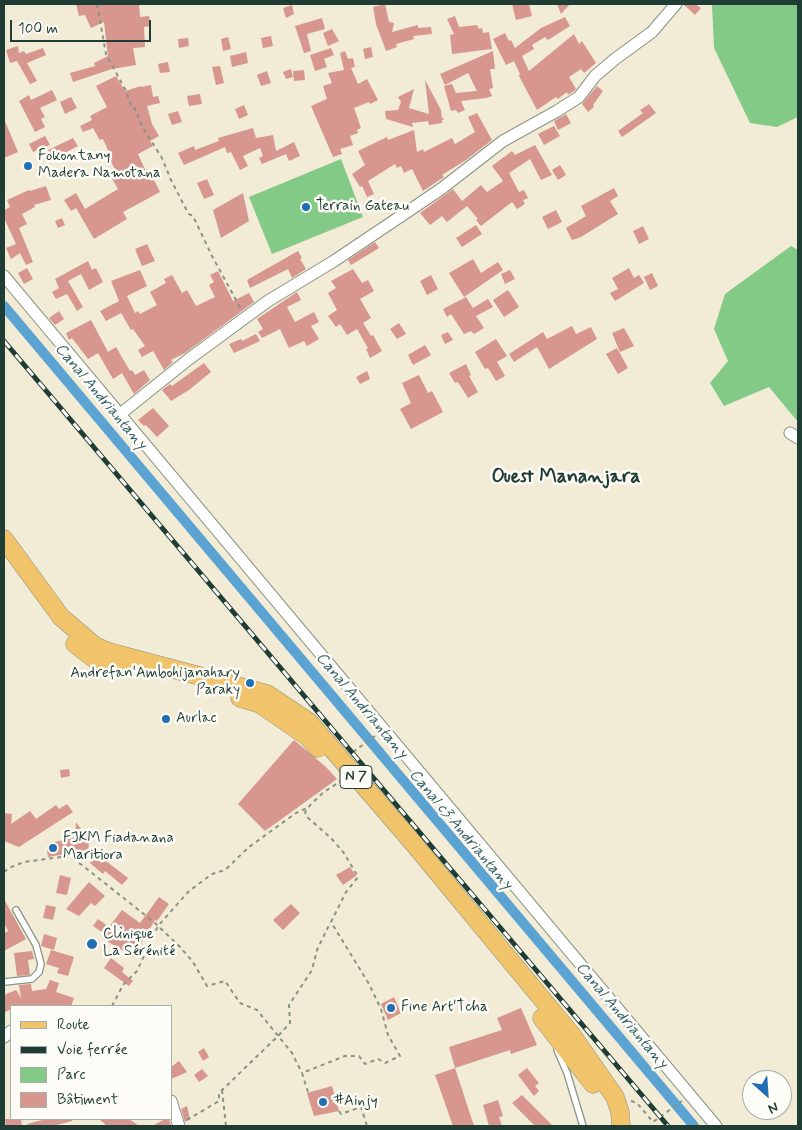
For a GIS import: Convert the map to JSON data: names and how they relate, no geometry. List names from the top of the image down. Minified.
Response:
{"streets":{"main road":["N 7"]},"districts":["Ouest Mananjara"],"water":["Canal Andriantany","Canal c3 Andriantany"],"places":["Fokontany Madera Namotana","Terrain Gateau","Andrefan'Ambohijanahary Paraky","Aurlac","FJKM Fiadanana Maritiora","Clinique La Sérénité","Fine Art'Tcha","#Ainjy"],"legend":["Route","Voie ferrée","Parc","Bâtiment"],"scale_bar":"100 m","north":"bottom right"}
